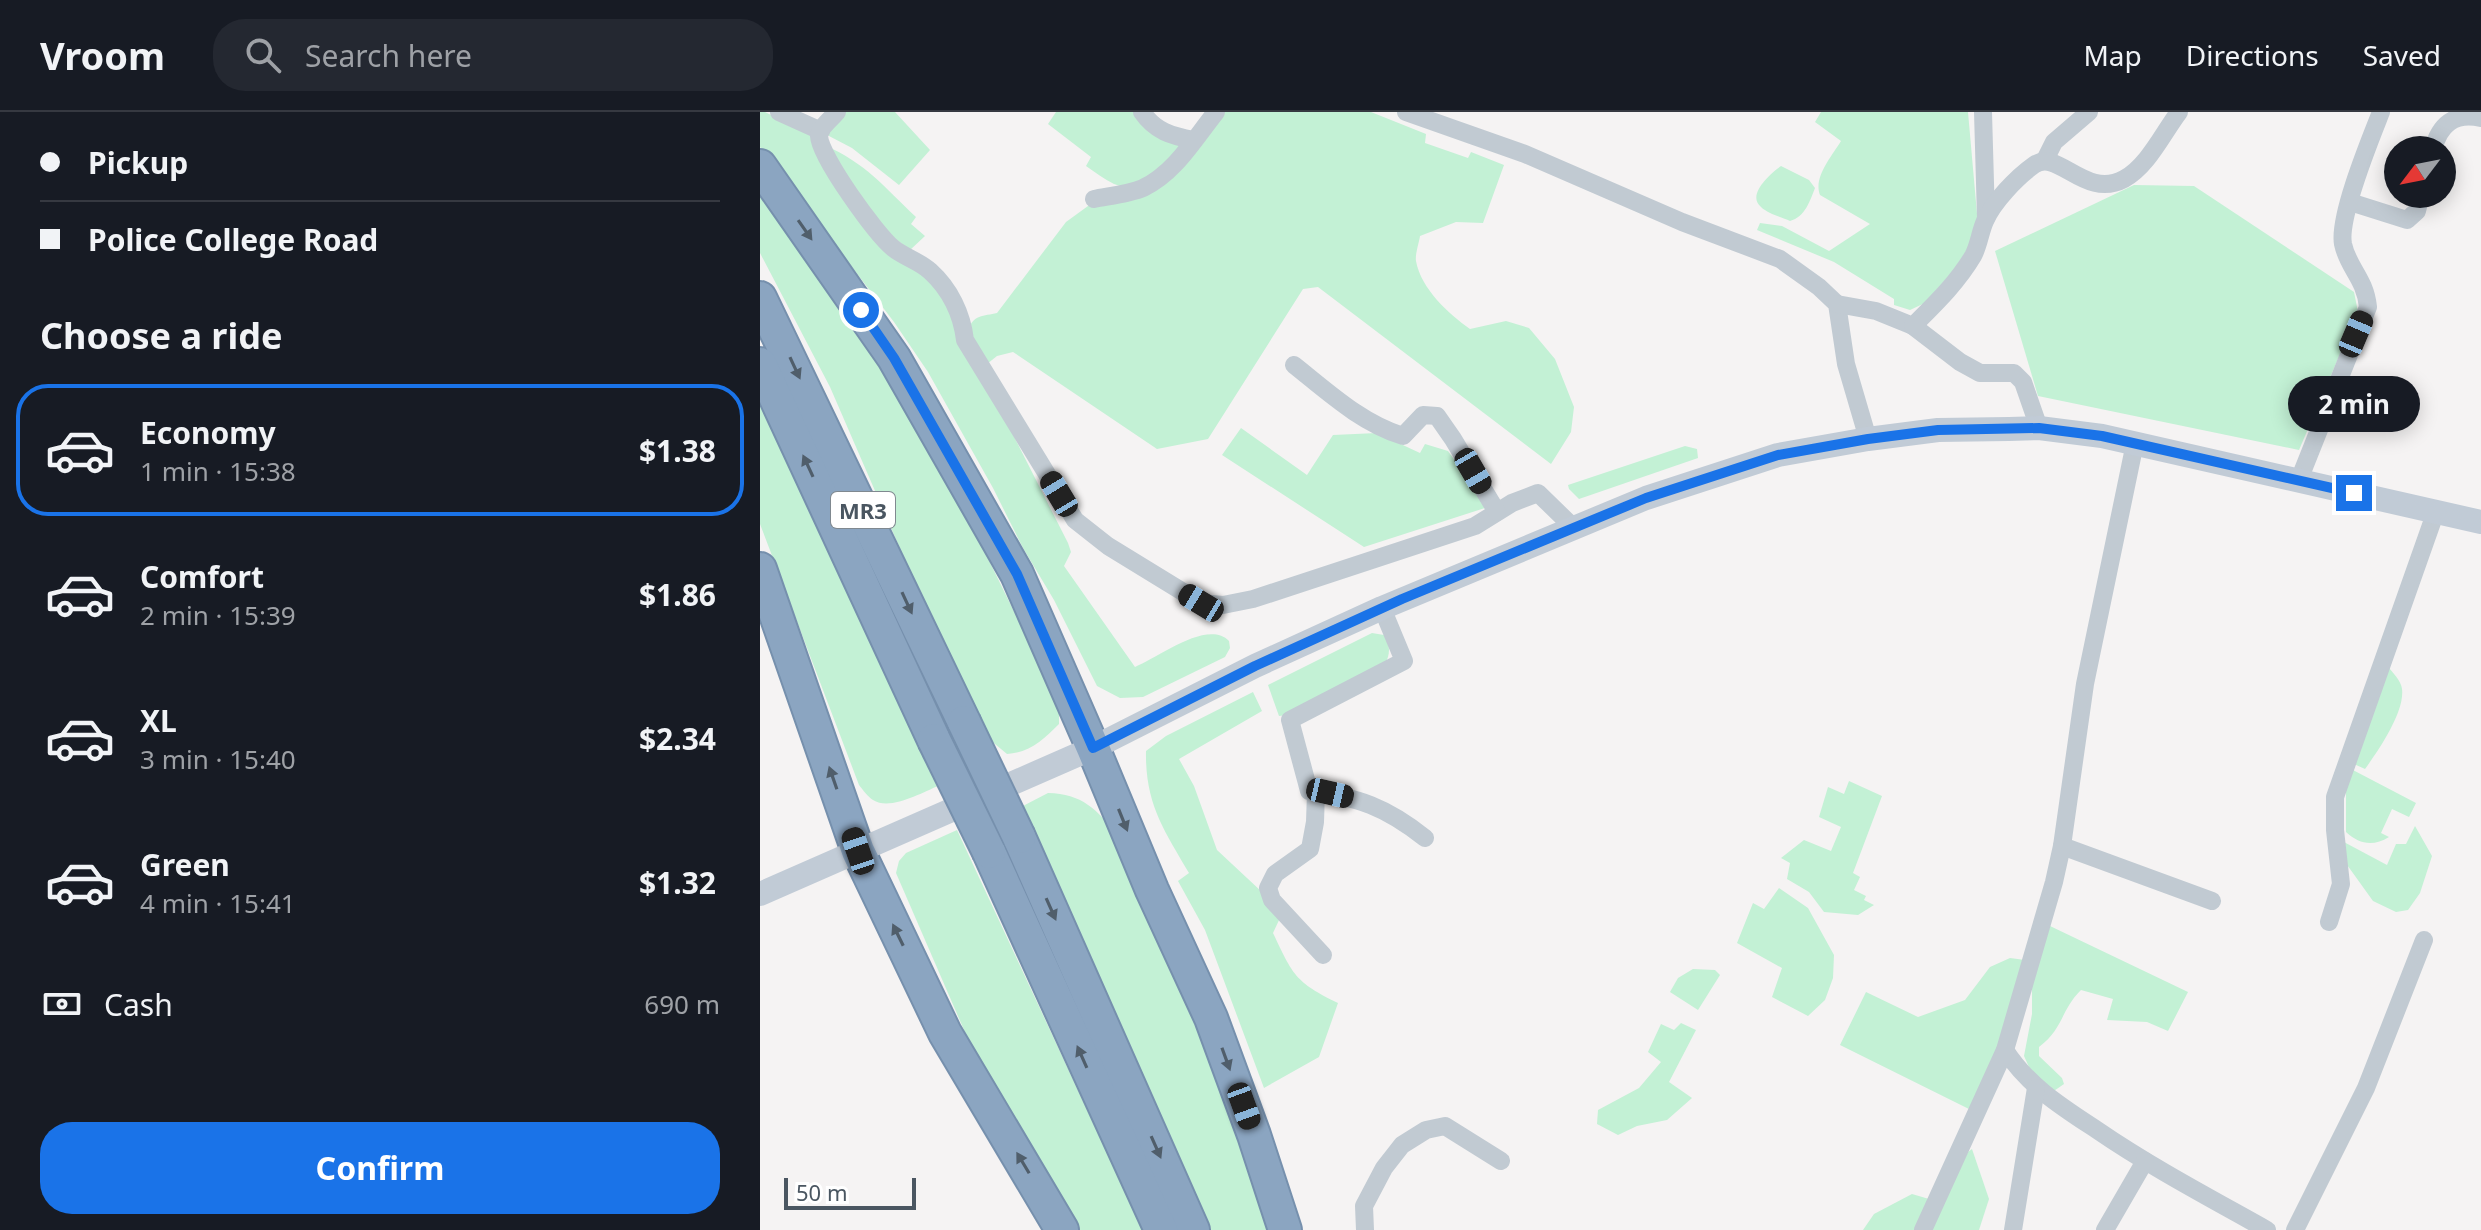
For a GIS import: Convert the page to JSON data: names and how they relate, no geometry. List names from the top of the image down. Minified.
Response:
{"streets":{"highway":["MR3"]},"scale_bar":"50 m","north":"bottom left","page":{"header":"Vroom","search":"Search here","nav":["Map","Directions","Saved"],"banner":["Pickup","Police College Road"],"heading":"Choose a ride","bubble":"2 min","list":[{"name":"Economy","note":"1 min · 15:38","value":"$1.38"},{"name":"Comfort","note":"2 min · 15:39","value":"$1.86"},{"name":"XL","note":"3 min · 15:40","value":"$2.34"},{"name":"Green","note":"4 min · 15:41","value":"$1.32"}],"pay":["Cash","690 m"],"buttons":"Confirm","scale":"50 m"}}
